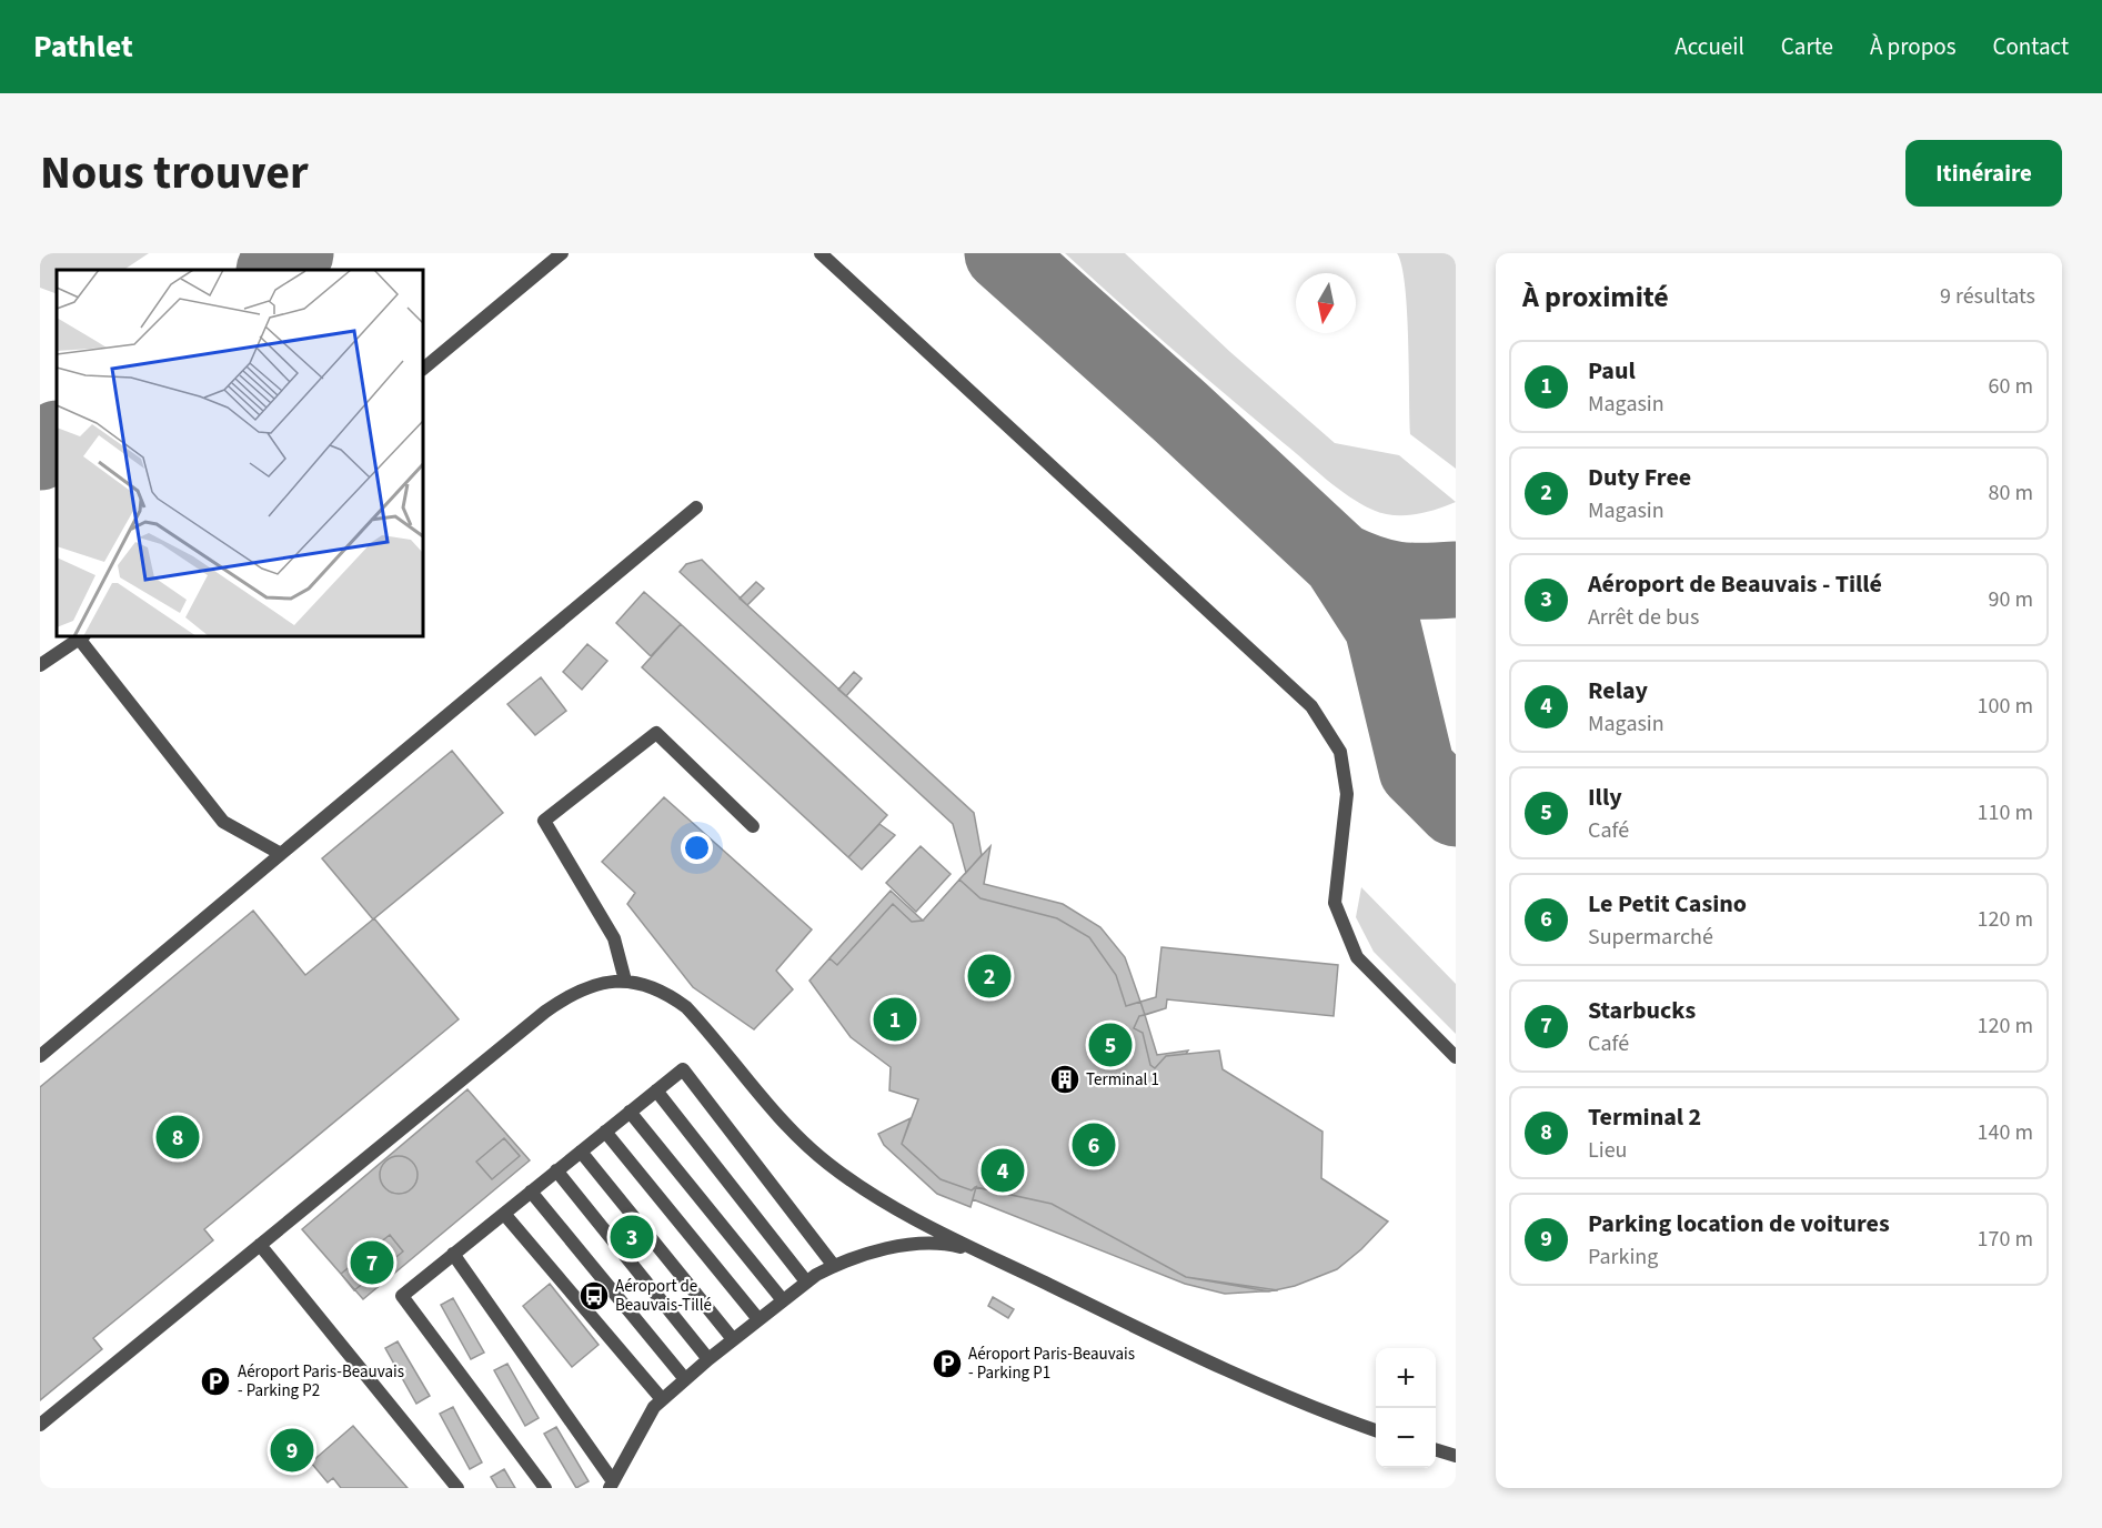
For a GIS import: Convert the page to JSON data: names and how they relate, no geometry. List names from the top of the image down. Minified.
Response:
{"places":{"building":["Terminal 1"],"bus stop":["Aéroport de Beauvais-Tillé"],"parking":["Aéroport Paris-Beauvais - Parking P1","Aéroport Paris-Beauvais - Parking P2"]},"north":"bottom","page":{"header":"Pathlet","nav":["Accueil","Carte","À propos","Contact"],"title":"Nous trouver","buttons":"Itinéraire","heading":["À proximité","9 résultats"],"list":[{"mark":"1","name":"Paul","note":"Magasin","value":"60 m"},{"mark":"2","name":"Duty Free","note":"Magasin","value":"80 m"},{"mark":"3","name":"Aéroport de Beauvais - Tillé","note":"Arrêt de bus","value":"90 m"},{"mark":"4","name":"Relay","note":"Magasin","value":"100 m"},{"mark":"5","name":"Illy","note":"Café","value":"110 m"},{"mark":"6","name":"Le Petit Casino","note":"Supermarché","value":"120 m"},{"mark":"7","name":"Starbucks","note":"Café","value":"120 m"},{"mark":"8","name":"Terminal 2","note":"Lieu","value":"140 m"},{"mark":"9","name":"Parking location de voitures","note":"Parking","value":"170 m"}],"pins":["2","1","5","8","6","4","3","7","9"],"map_buttons":["+","−"]}}
